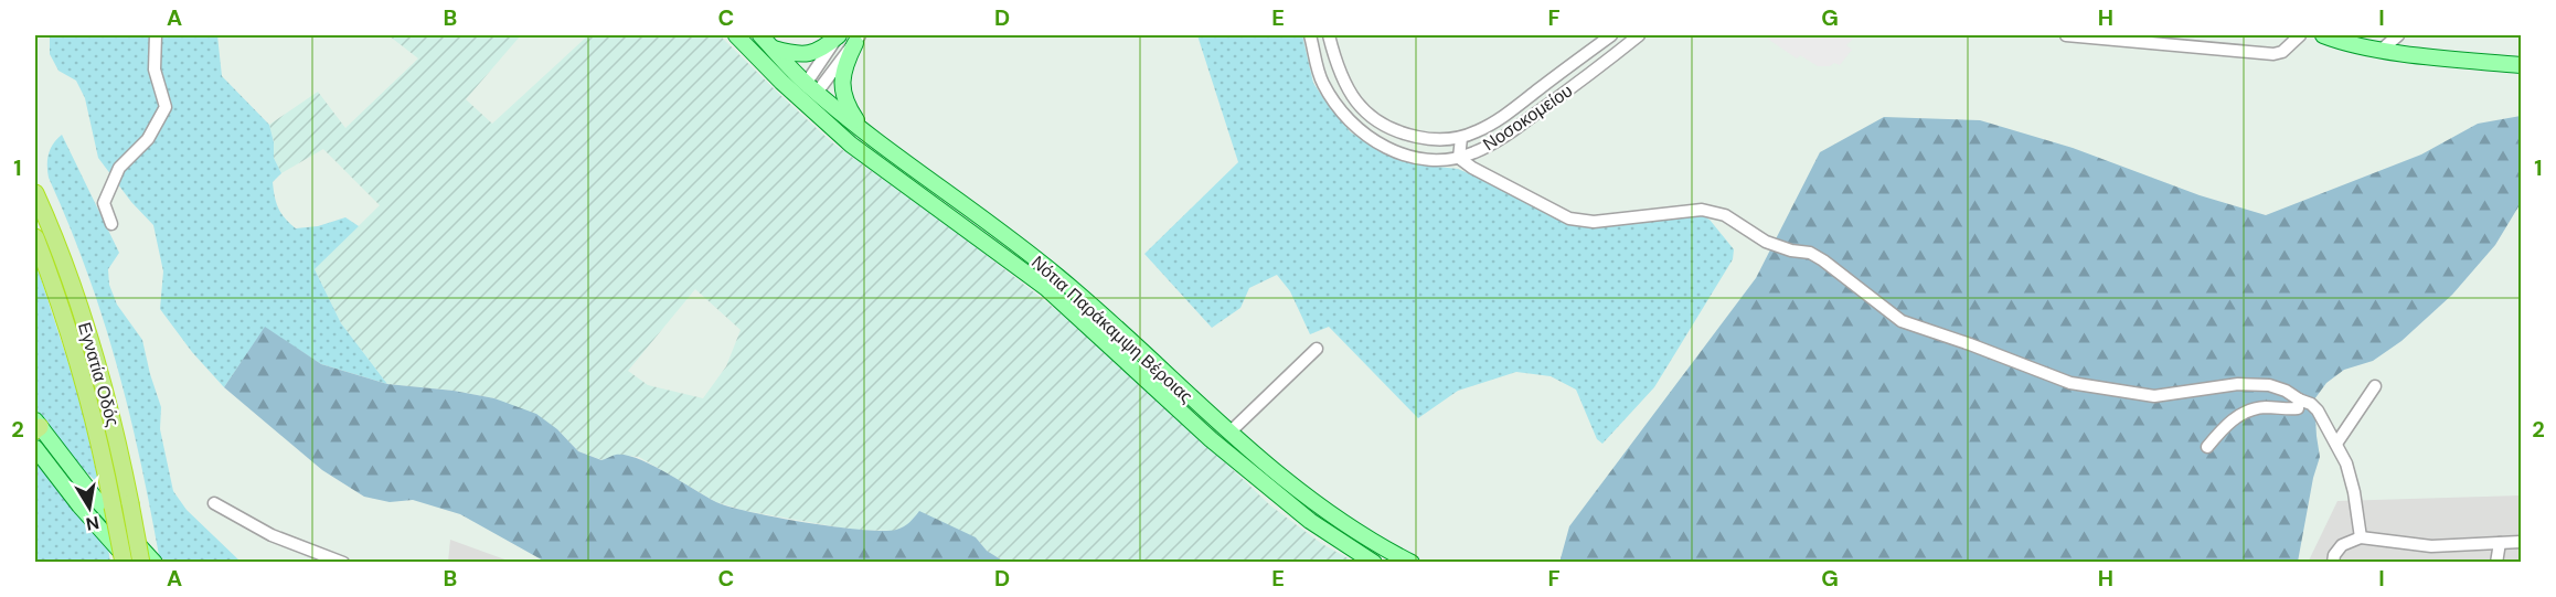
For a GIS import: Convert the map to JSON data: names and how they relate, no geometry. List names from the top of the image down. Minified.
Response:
{"streets":{"highway":["Εγνατία Οδός"],"main road":["Νότια Παράκαμψη Βέροιας"],"street":["Νοσοκομείου"]},"north":"bottom","grid":{"columns":["A","B","C","D","E","F","G","H","I"],"rows":["1","2"]}}
